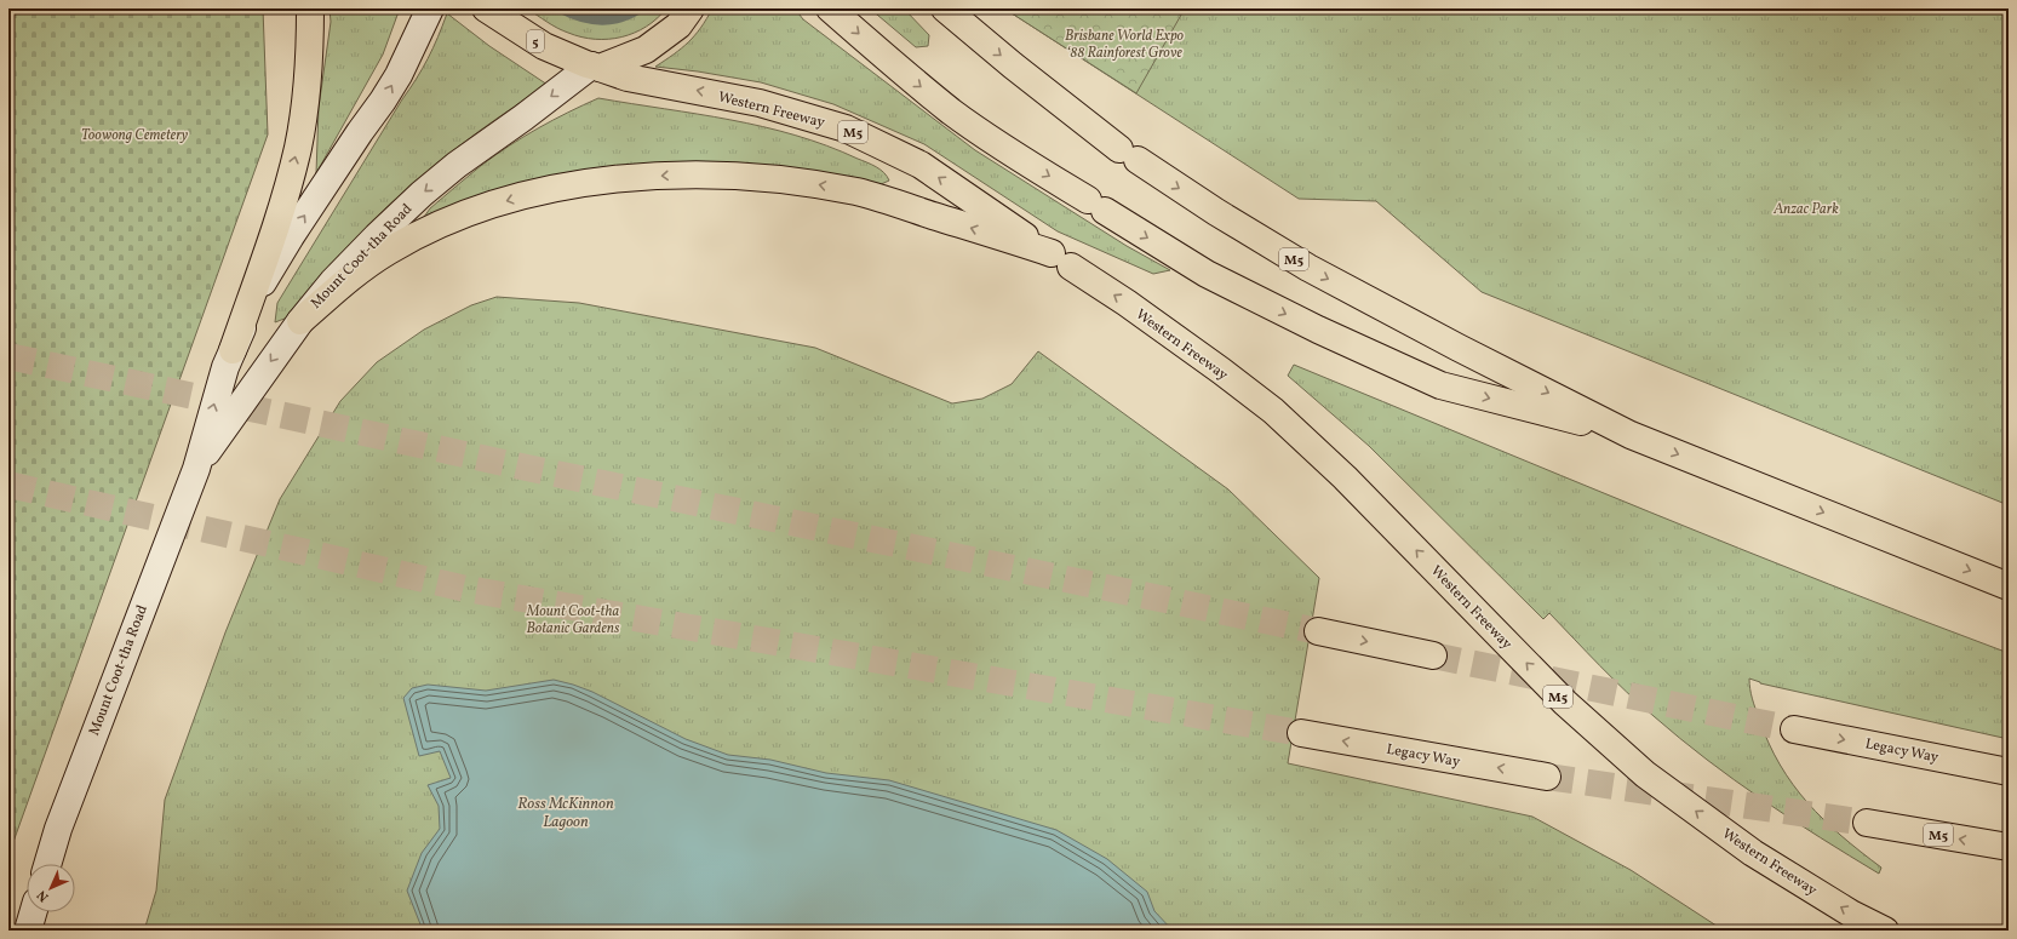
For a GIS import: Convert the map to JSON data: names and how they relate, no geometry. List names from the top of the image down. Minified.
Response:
{"streets":{"highway":["5","Western Freeway","M5","Legacy Way"],"main road":["Mount Coot-tha Road"]},"crossings":[["5","Western Freeway"],["5","Mount Coot-tha Road"],["Western Freeway","Mount Coot-tha Road"]],"water":["Ross McKinnon Lagoon"],"parks":["Brisbane World Expo ‘88 Rainforest Grove","Toowong Cemetery","Anzac Park","Mount Coot-tha Botanic Gardens"],"north":"bottom left"}
